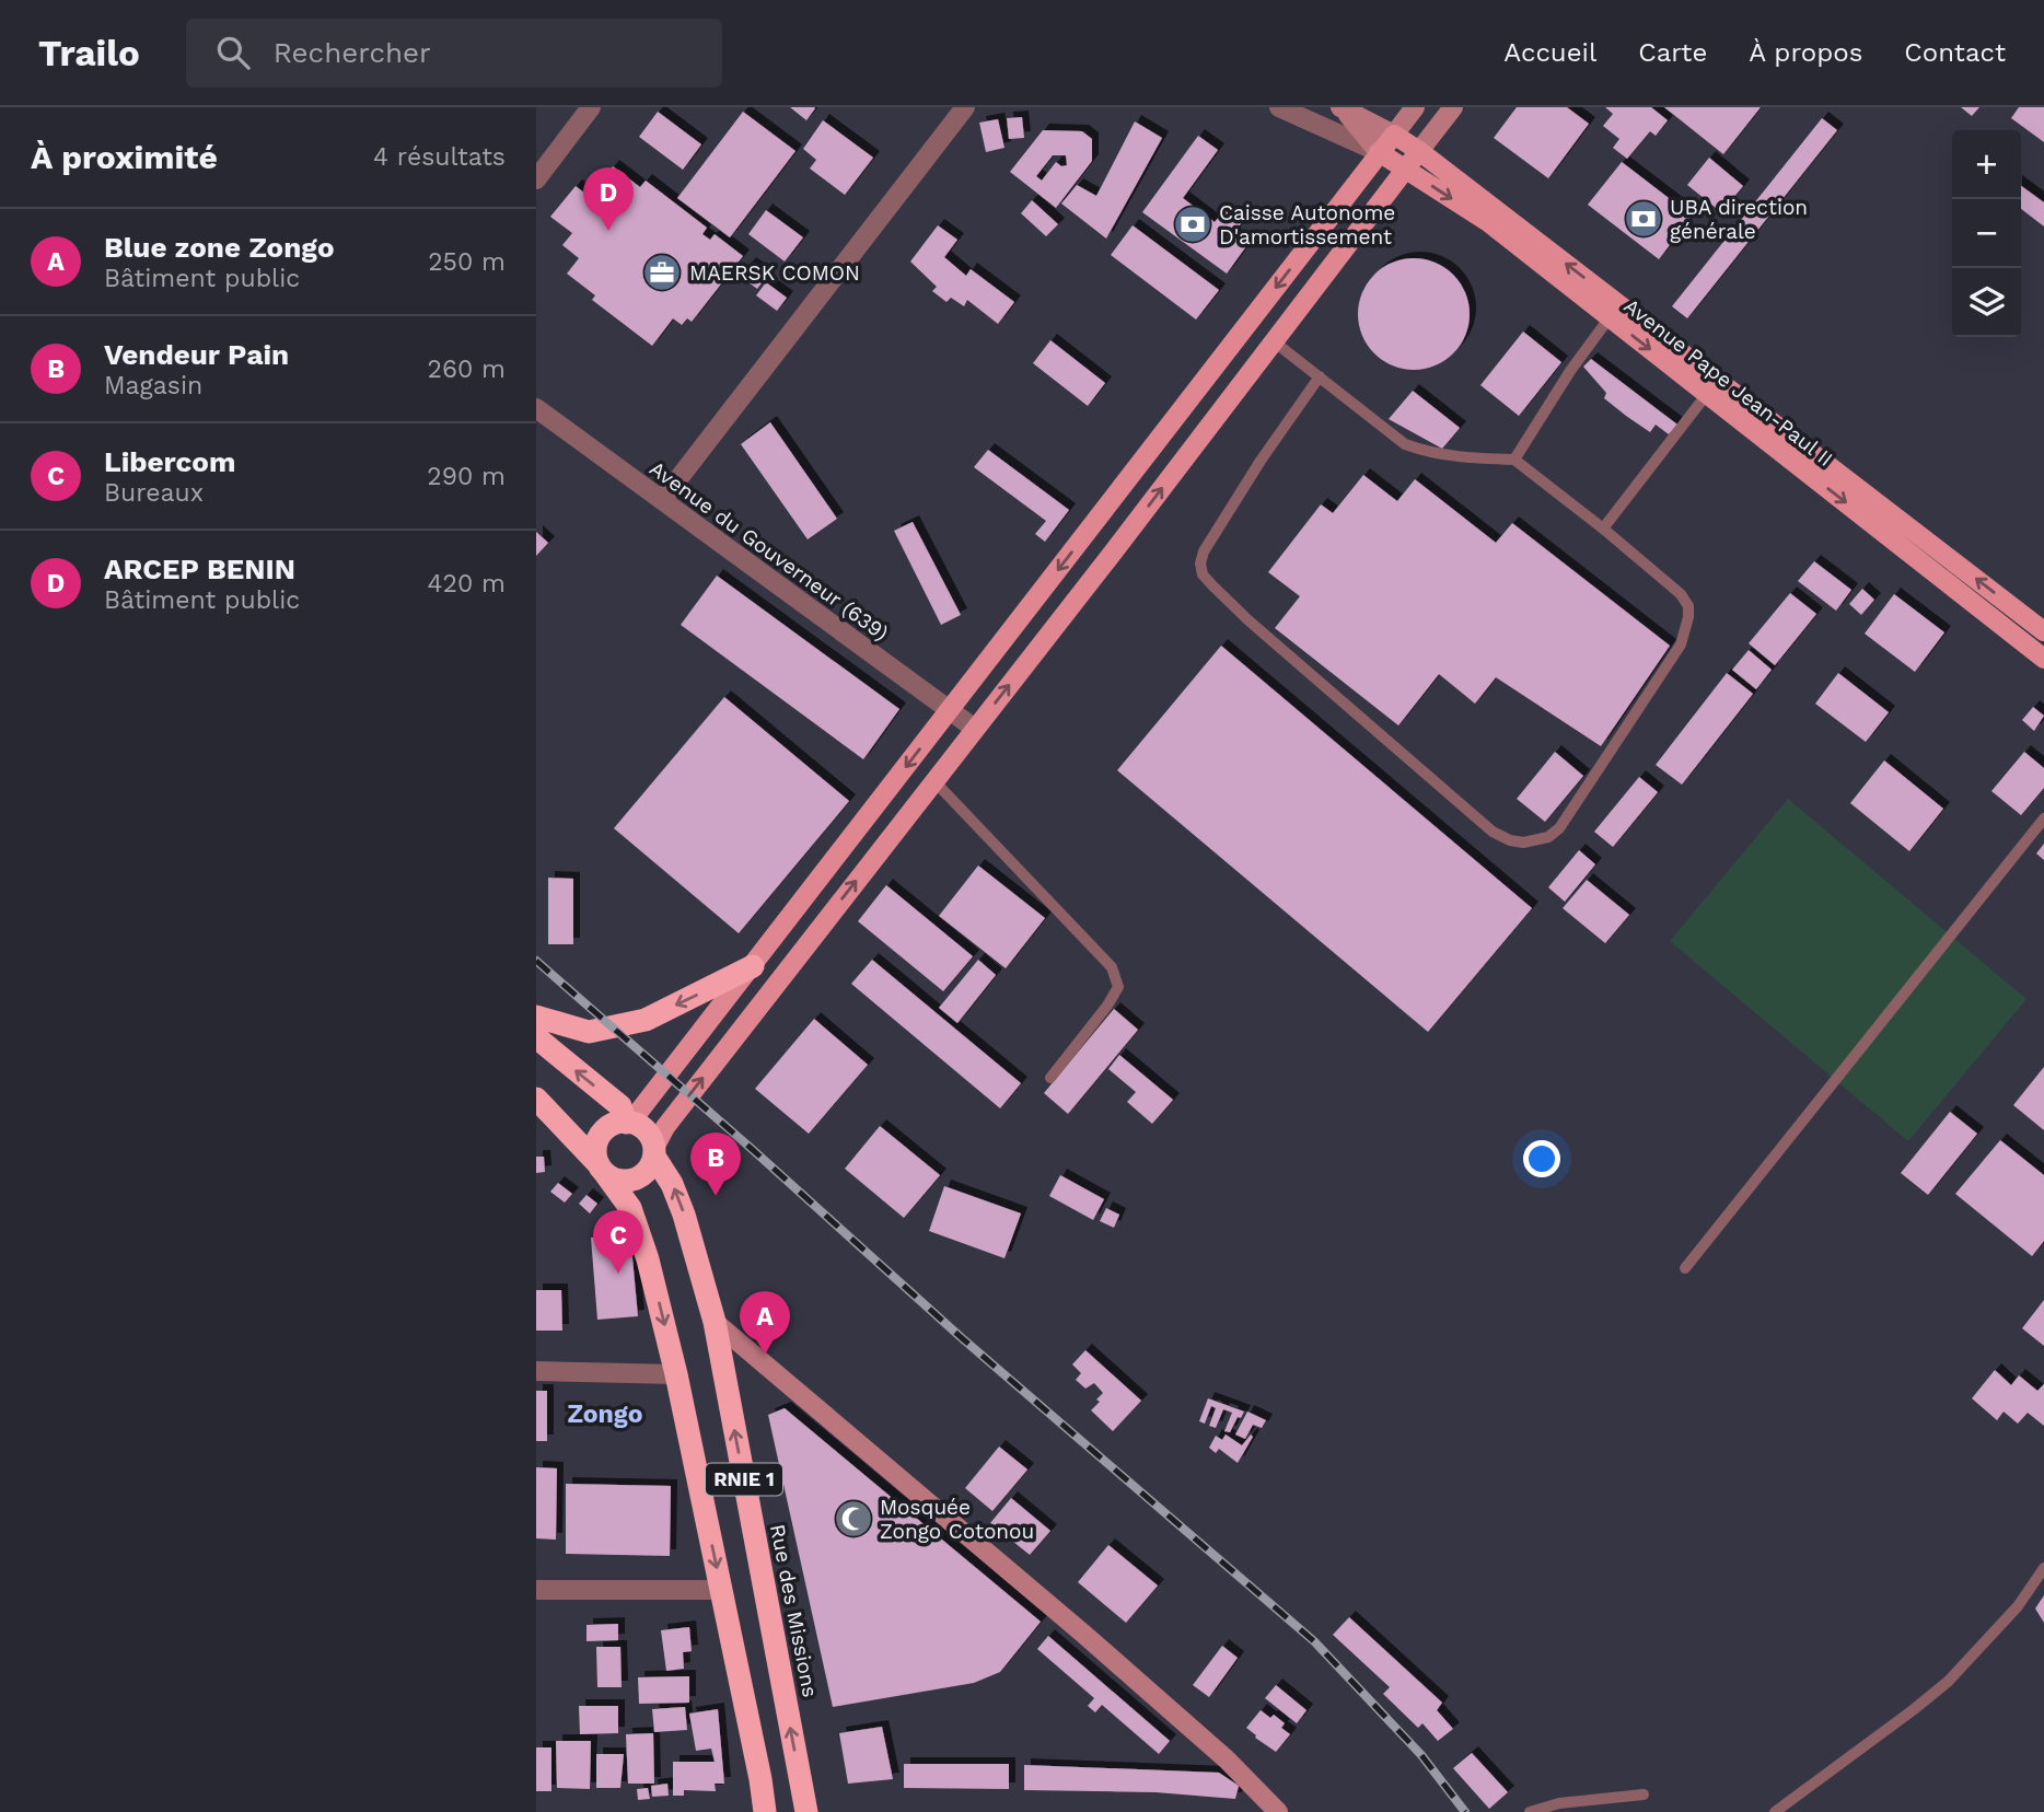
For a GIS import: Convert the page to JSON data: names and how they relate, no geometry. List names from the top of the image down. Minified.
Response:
{"streets":{"highway":["RNIE 1","Rue des Missions"],"main road":["Avenue Pape Jean-Paul II"],"street":["Avenue du Gouverneur (639)"]},"crossings":[["RNIE 1","Rue des Missions"]],"districts":["Zongo"],"places":{"bank":["UBA direction générale","Caisse Autonome D'amortissement"],"office":["MAERSK COMON"],"mosque":["Mosquée Zongo Cotonou"]},"page":{"header":"Trailo","search":"Rechercher","nav":["Accueil","Carte","À propos","Contact"],"heading":["À proximité","4 résultats"],"map_buttons":["+","−"],"pins":["D","B","C","A"],"list":[{"mark":"A","name":"Blue zone Zongo","note":"Bâtiment public","value":"250 m"},{"mark":"B","name":"Vendeur Pain","note":"Magasin","value":"260 m"},{"mark":"C","name":"Libercom","note":"Bureaux","value":"290 m"},{"mark":"D","name":"ARCEP BENIN","note":"Bâtiment public","value":"420 m"}]}}
